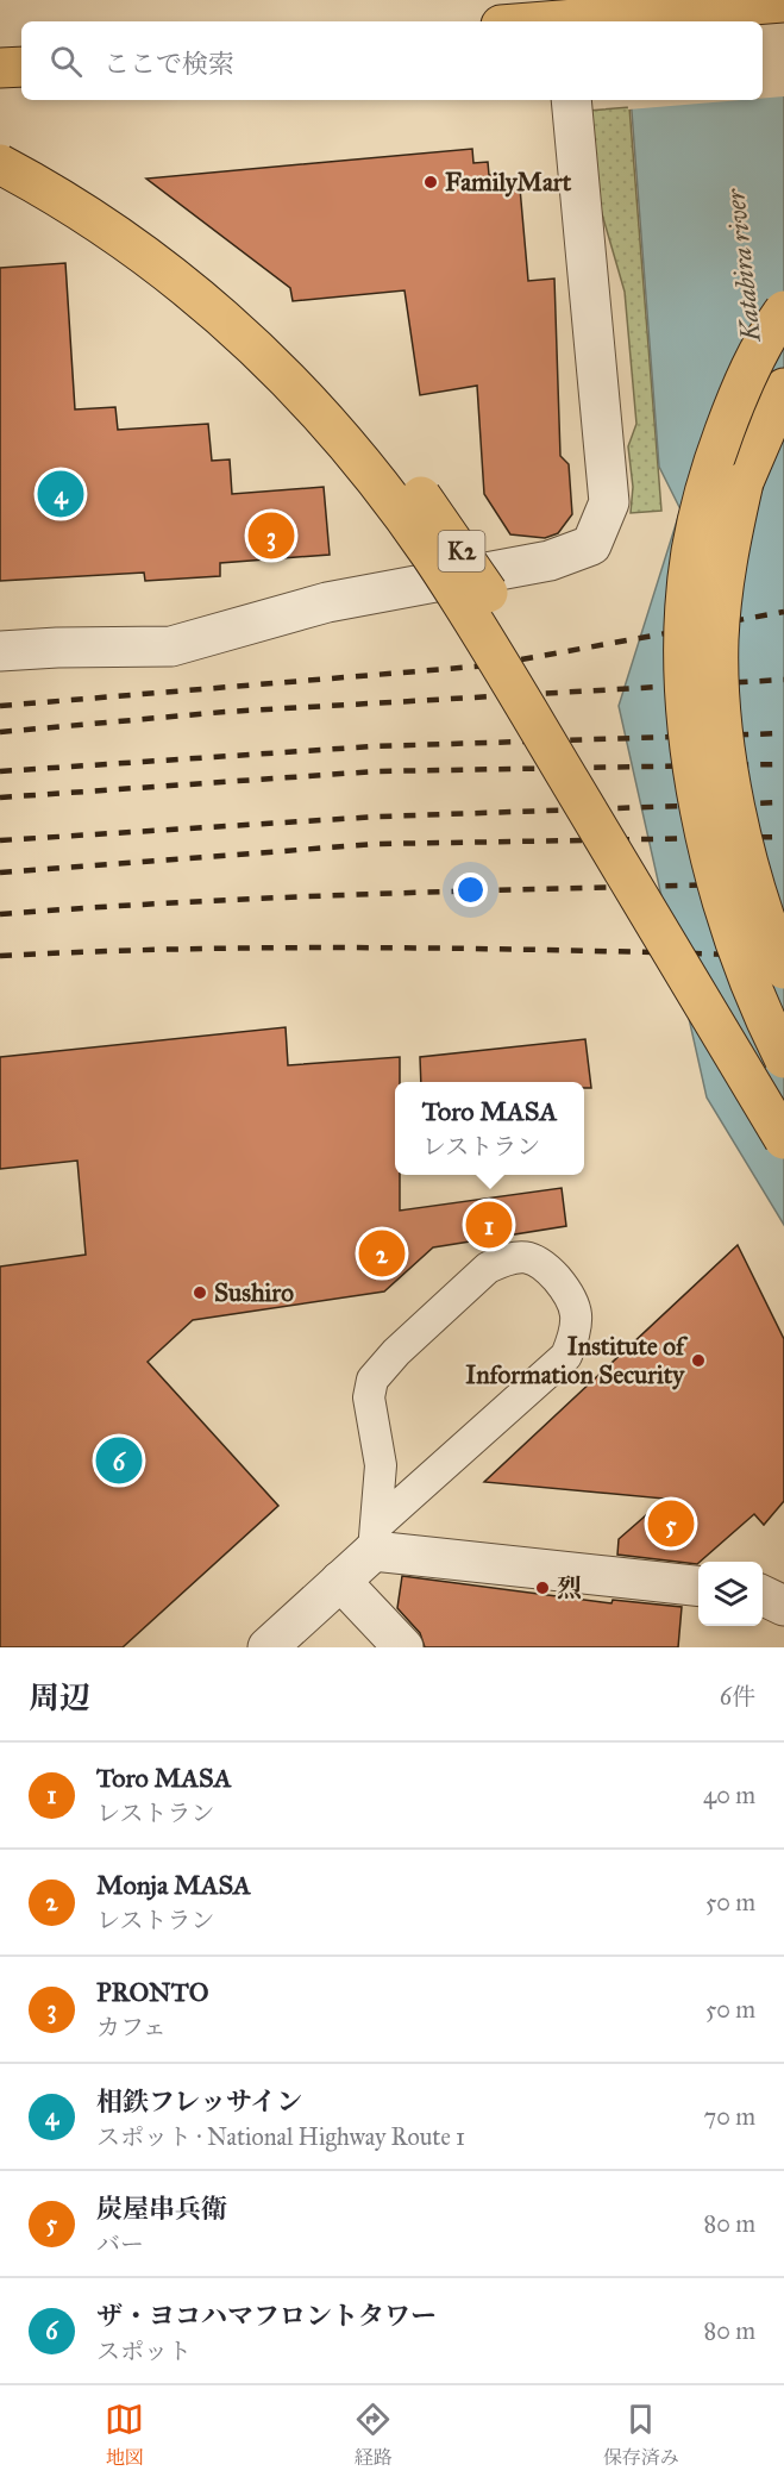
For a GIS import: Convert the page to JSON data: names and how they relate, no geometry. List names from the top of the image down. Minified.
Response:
{"streets":{"highway":["K2"]},"water":["Katabira river"],"places":["FamilyMart","Sushiro","Institute of Information Security","烈"],"page":{"search":"ここで検索","pins":["4","3","1","2","6","5"],"popup":["Toro MASA","レストラン"],"heading":["周辺","6件"],"list":[{"mark":"1","name":"Toro MASA","note":"レストラン","value":"40 m"},{"mark":"2","name":"Monja MASA","note":"レストラン","value":"50 m"},{"mark":"3","name":"PRONTO","note":"カフェ","value":"50 m"},{"mark":"4","name":"相鉄フレッサイン","note":"スポット · National Highway Route 1","value":"70 m"},{"mark":"5","name":"炭屋串兵衛","note":"バー","value":"80 m"},{"mark":"6","name":"ザ・ヨコハマフロントタワー","note":"スポット","value":"80 m"}],"nav":["地図","経路","保存済み"]}}
